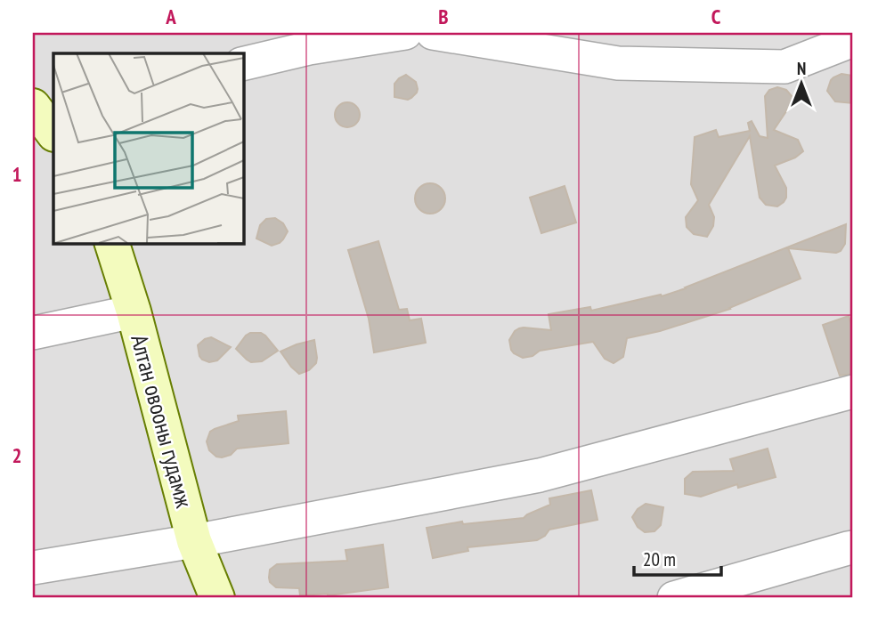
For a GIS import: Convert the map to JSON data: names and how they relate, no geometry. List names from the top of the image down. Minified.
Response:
{"streets":{"main road":["Алтан овооны гудамж"]},"scale_bar":"20 m","north":"top","grid":{"columns":["A","B","C"],"rows":["1","2"]}}
